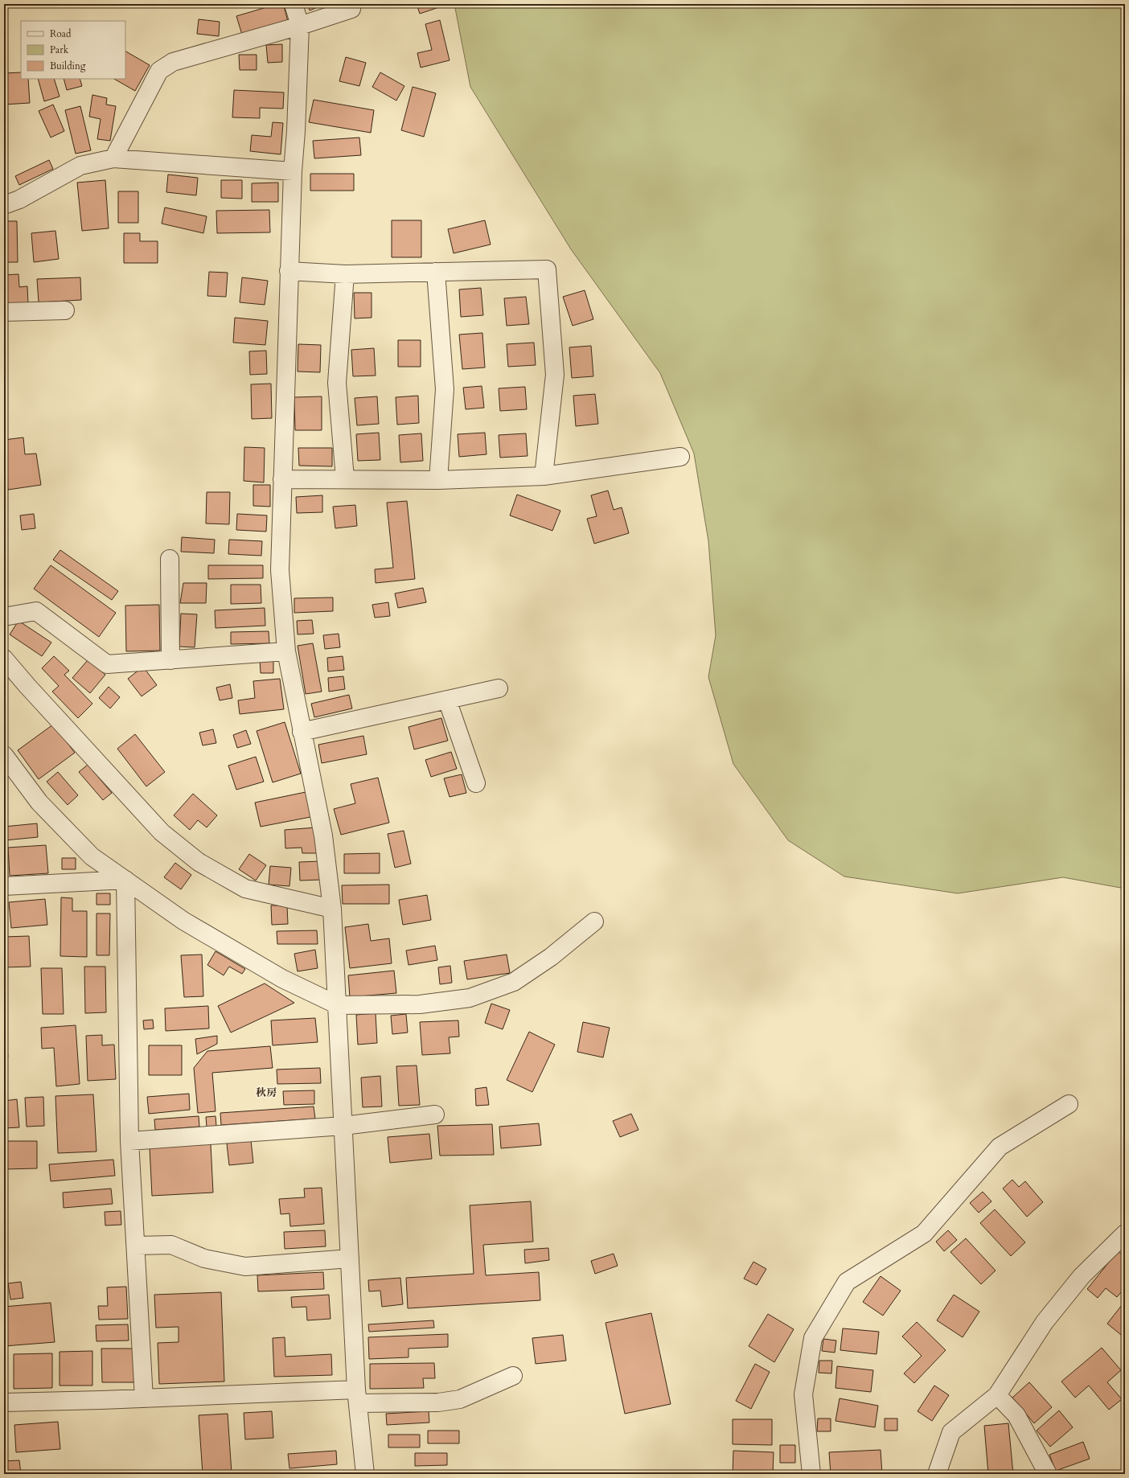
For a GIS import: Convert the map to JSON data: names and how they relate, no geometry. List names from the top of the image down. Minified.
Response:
{"districts":["秋房"],"legend":["Road","Park","Building"]}
